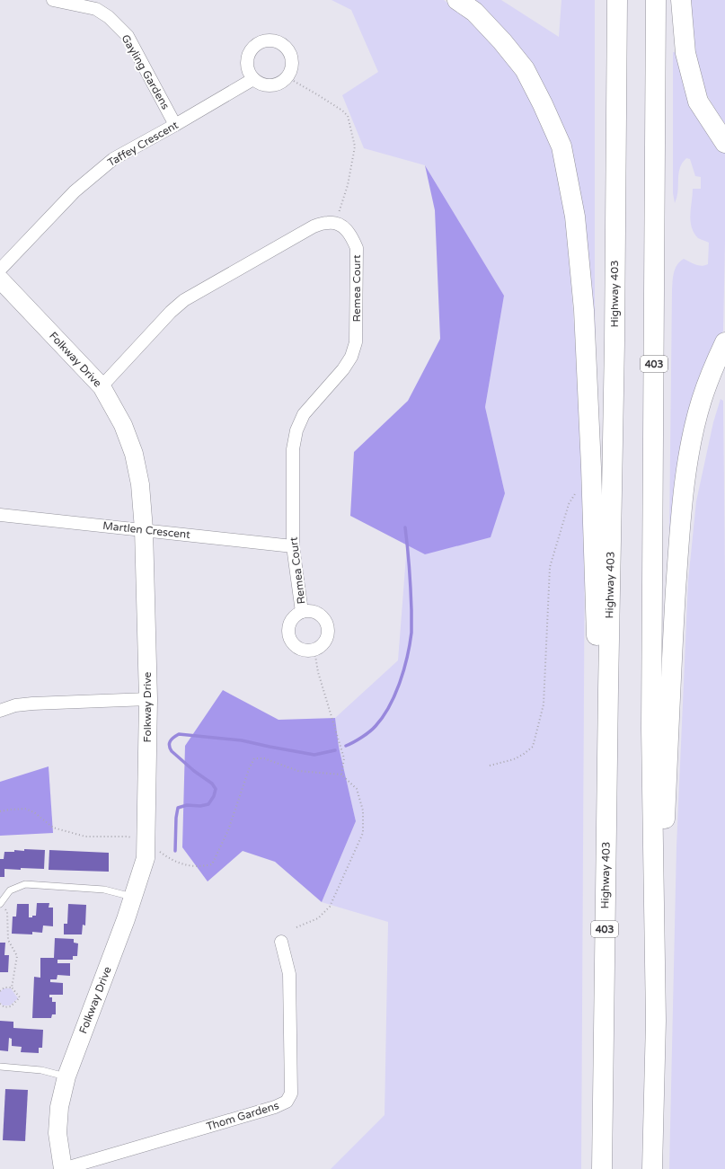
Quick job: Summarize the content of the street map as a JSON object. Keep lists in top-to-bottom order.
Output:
{
  "streets": {
    "highway": ["Highway 403", "403"],
    "street": [
      "Gayling Gardens",
      "Taffey Crescent",
      "Remea Court",
      "Folkway Drive",
      "Martlen Crescent",
      "Thom Gardens"
    ]
  },
  "crossings": [
    ["Gayling Gardens", "Taffey Crescent"],
    ["Remea Court", "Martlen Crescent"],
    ["Folkway Drive", "Martlen Crescent"],
    ["Folkway Drive", "Thom Gardens"]
  ]
}
